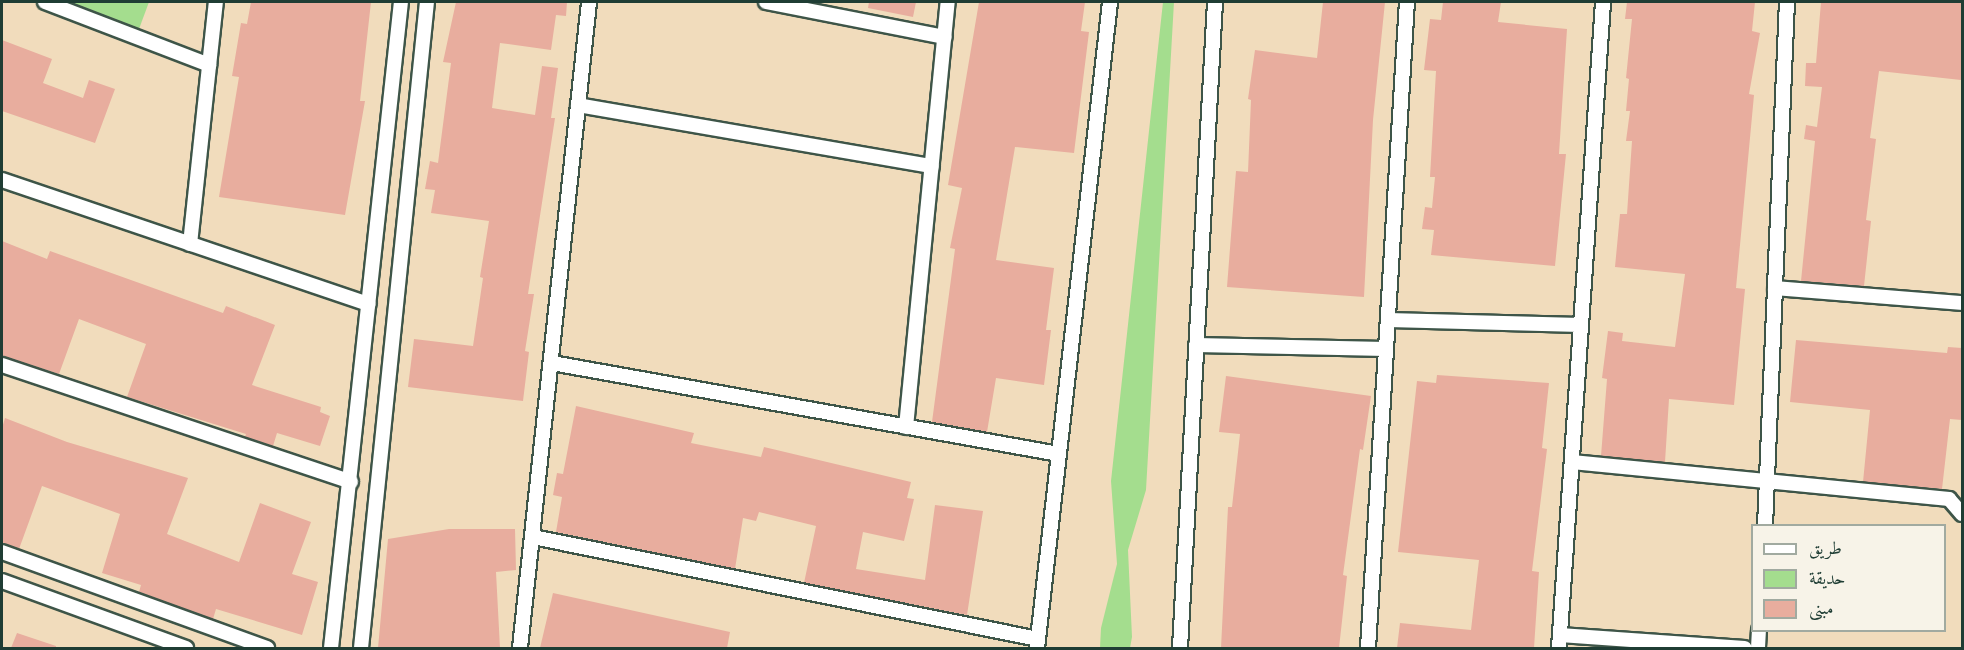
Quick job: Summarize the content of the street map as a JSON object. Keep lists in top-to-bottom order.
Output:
{
  "legend": ["طريق", "حديقة", "مبنى"]
}
